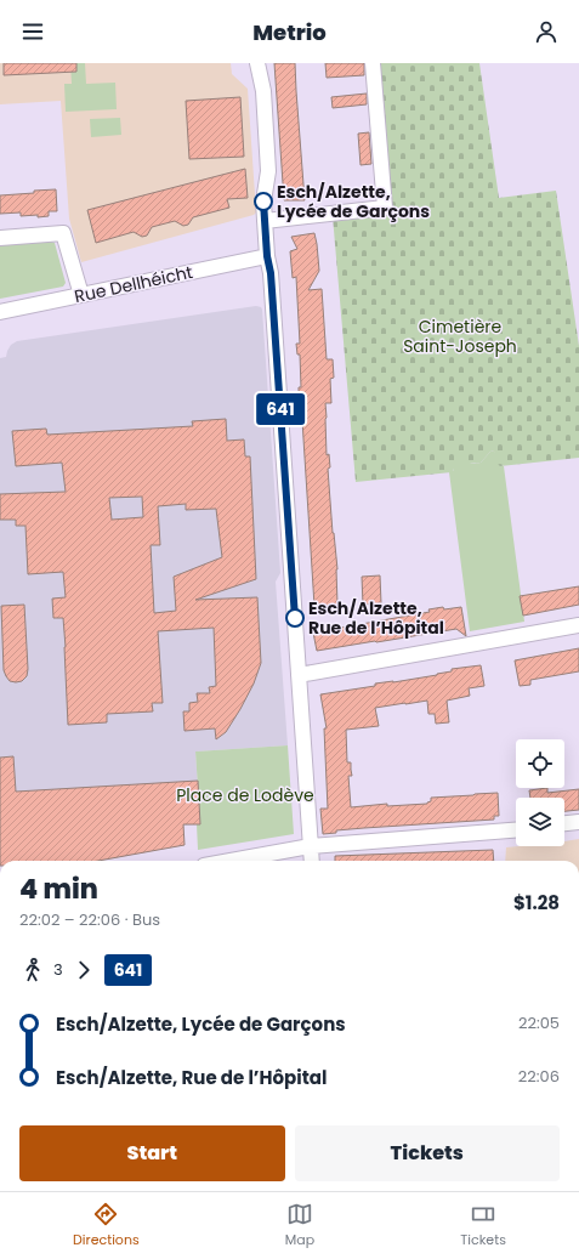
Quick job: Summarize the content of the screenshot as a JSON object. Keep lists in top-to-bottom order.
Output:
{
  "streets": {
    "street": ["Rue Dellhéicht"]
  },
  "parks": ["Cimetière Saint-Joseph", "Place de Lodève"],
  "places": ["Esch/Alzette, Lycée de Garçons", "Esch/Alzette, Rue de l’Hôpital"],
  "lines": ["bus line 641"],
  "page": {
    "header": "Metrio",
    "on_map": "641",
    "heading": ["4 min", "22:02 – 22:06 · Bus", "$1.28"],
    "legs": ["3", "641"],
    "list": [
      {
        "name": "Esch/Alzette, Lycée de Garçons",
        "value": "22:05"
      },
      {
        "name": "Esch/Alzette, Rue de l’Hôpital",
        "value": "22:06"
      }
    ],
    "buttons": ["Start", "Tickets"],
    "tabs": ["Directions", "Map", "Tickets"]
  }
}
